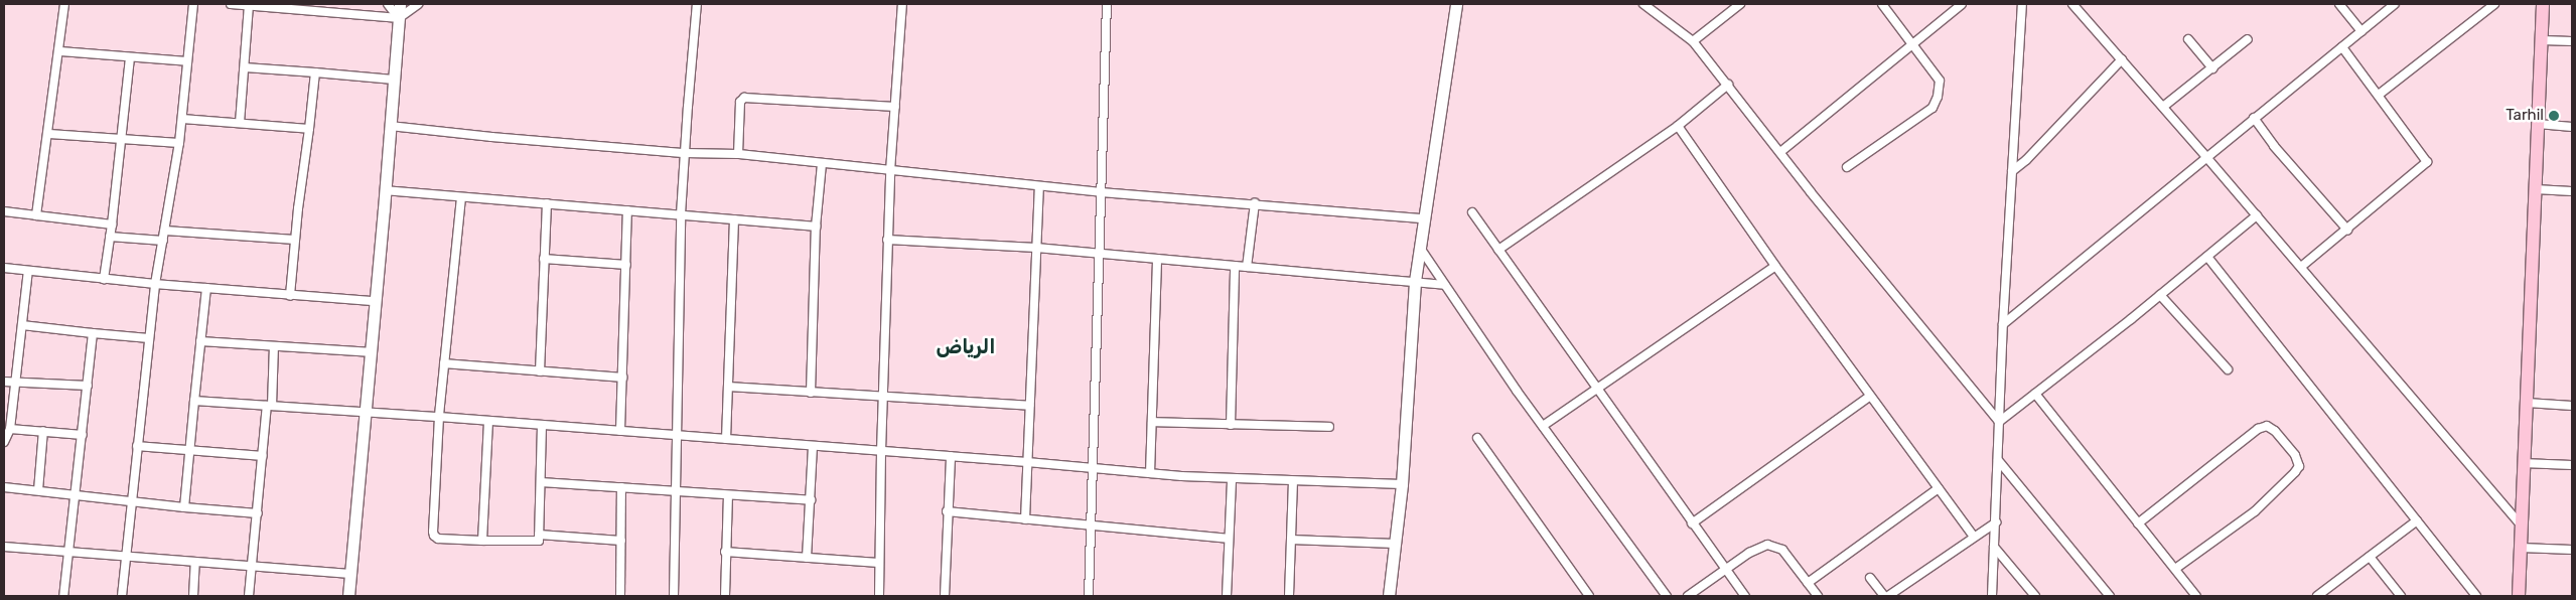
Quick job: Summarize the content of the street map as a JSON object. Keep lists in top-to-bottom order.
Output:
{
  "districts": ["الرياض"],
  "places": ["Tarhil"]
}
